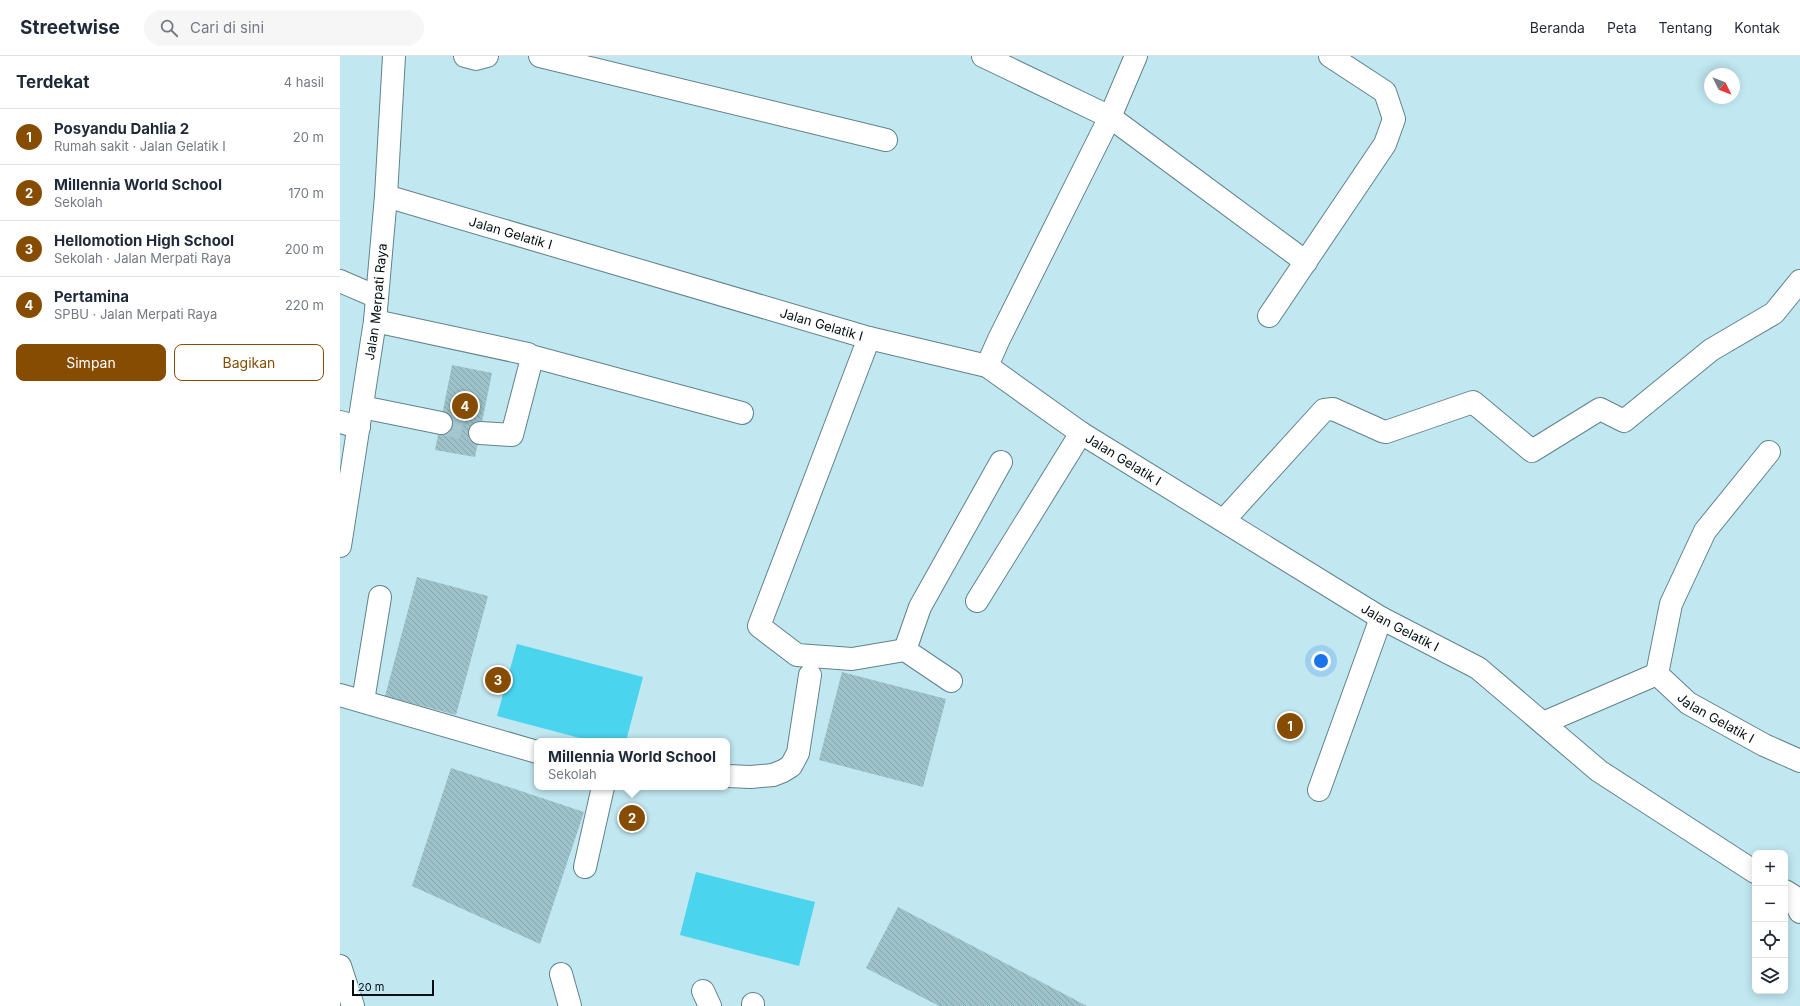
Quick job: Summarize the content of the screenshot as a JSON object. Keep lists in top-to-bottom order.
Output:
{
  "streets": {
    "street": ["Jalan Gelatik I", "Jalan Merpati Raya"]
  },
  "crossings": [
    ["Jalan Gelatik I", "Jalan Merpati Raya"]
  ],
  "scale_bar": "20 m",
  "north": "bottom right",
  "page": {
    "header": "Streetwise",
    "search": "Cari di sini",
    "nav": [
      "Beranda",
      "Peta",
      "Tentang",
      "Kontak"
    ],
    "heading": ["Terdekat", "4 hasil"],
    "list": [
      {
        "mark": "1",
        "name": "Posyandu Dahlia 2",
        "note": "Rumah sakit · Jalan Gelatik I",
        "value": "20 m"
      },
      {
        "mark": "2",
        "name": "Millennia World School",
        "note": "Sekolah",
        "value": "170 m"
      },
      {
        "mark": "3",
        "name": "Hellomotion High School",
        "note": "Sekolah · Jalan Merpati Raya",
        "value": "200 m"
      },
      {
        "mark": "4",
        "name": "Pertamina",
        "note": "SPBU · Jalan Merpati Raya",
        "value": "220 m"
      }
    ],
    "buttons": ["Simpan", "Bagikan"],
    "pins": [
      "4",
      "3",
      "1",
      "2"
    ],
    "popup": ["Millennia World School", "Sekolah"],
    "map_buttons": ["+", "−"],
    "scale": "20 m"
  }
}
